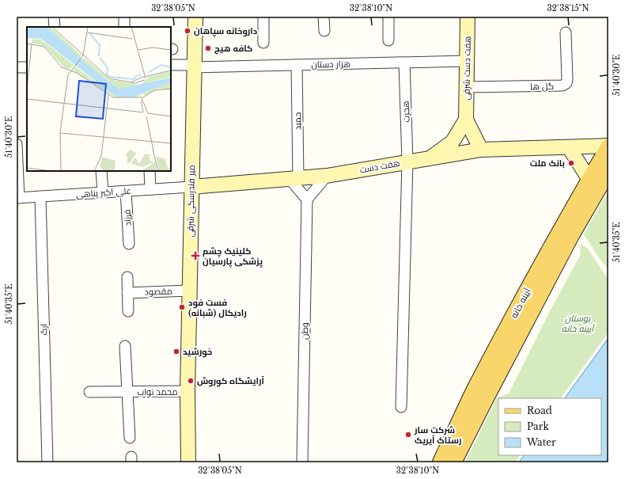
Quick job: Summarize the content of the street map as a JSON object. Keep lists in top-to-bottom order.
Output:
{
  "streets": {
    "main road": ["آیینه خانه"],
    "street": [
      "هزار دستان",
      "هفت دست شرقی",
      "گل ها",
      "هجرت",
      "حمید",
      "هفت دست",
      "علی اکبر پناهی",
      "میر فندرسکی شرقی",
      "فرزاد",
      "مقصود",
      "ارک",
      "وطن",
      "محمد نواب"
    ]
  },
  "crossings": [
    ["هزار دستان", "هفت دست شرقی"],
    ["هزار دستان", "هجرت"],
    ["هزار دستان", "حمید"],
    ["هزار دستان", "میر فندرسکی شرقی"],
    ["هفت دست شرقی", "گل ها"],
    ["هجرت", "هفت دست"],
    ["حمید", "هفت دست"],
    ["هفت دست", "علی اکبر پناهی"],
    ["هفت دست", "میر فندرسکی شرقی"],
    ["هفت دست", "آیینه خانه"],
    ["علی اکبر پناهی", "میر فندرسکی شرقی"],
    ["علی اکبر پناهی", "فرزاد"],
    ["علی اکبر پناهی", "ارک"],
    ["میر فندرسکی شرقی", "مقصود"],
    ["میر فندرسکی شرقی", "محمد نواب"]
  ],
  "parks": ["بوستان آیینه خانه"],
  "places": {
    "other": [
      "داروخانه سپاهان",
      "کافه هیچ",
      "بانک ملت",
      "فست فود رادیکال (شبانه)",
      "خورشید",
      "آرایشگاه کوروش",
      "شرکت سار رستاک آیریک"
    ],
    "health": ["کلینیک چشم پزشکی پارسیان"]
  },
  "legend": ["Road", "Park", "Water"],
  "coordinates": [
    "32°38'05\"N",
    "32°38'10\"N",
    "32°38'15\"N",
    "51°40'30\"E",
    "51°40'35\"E"
  ]
}
